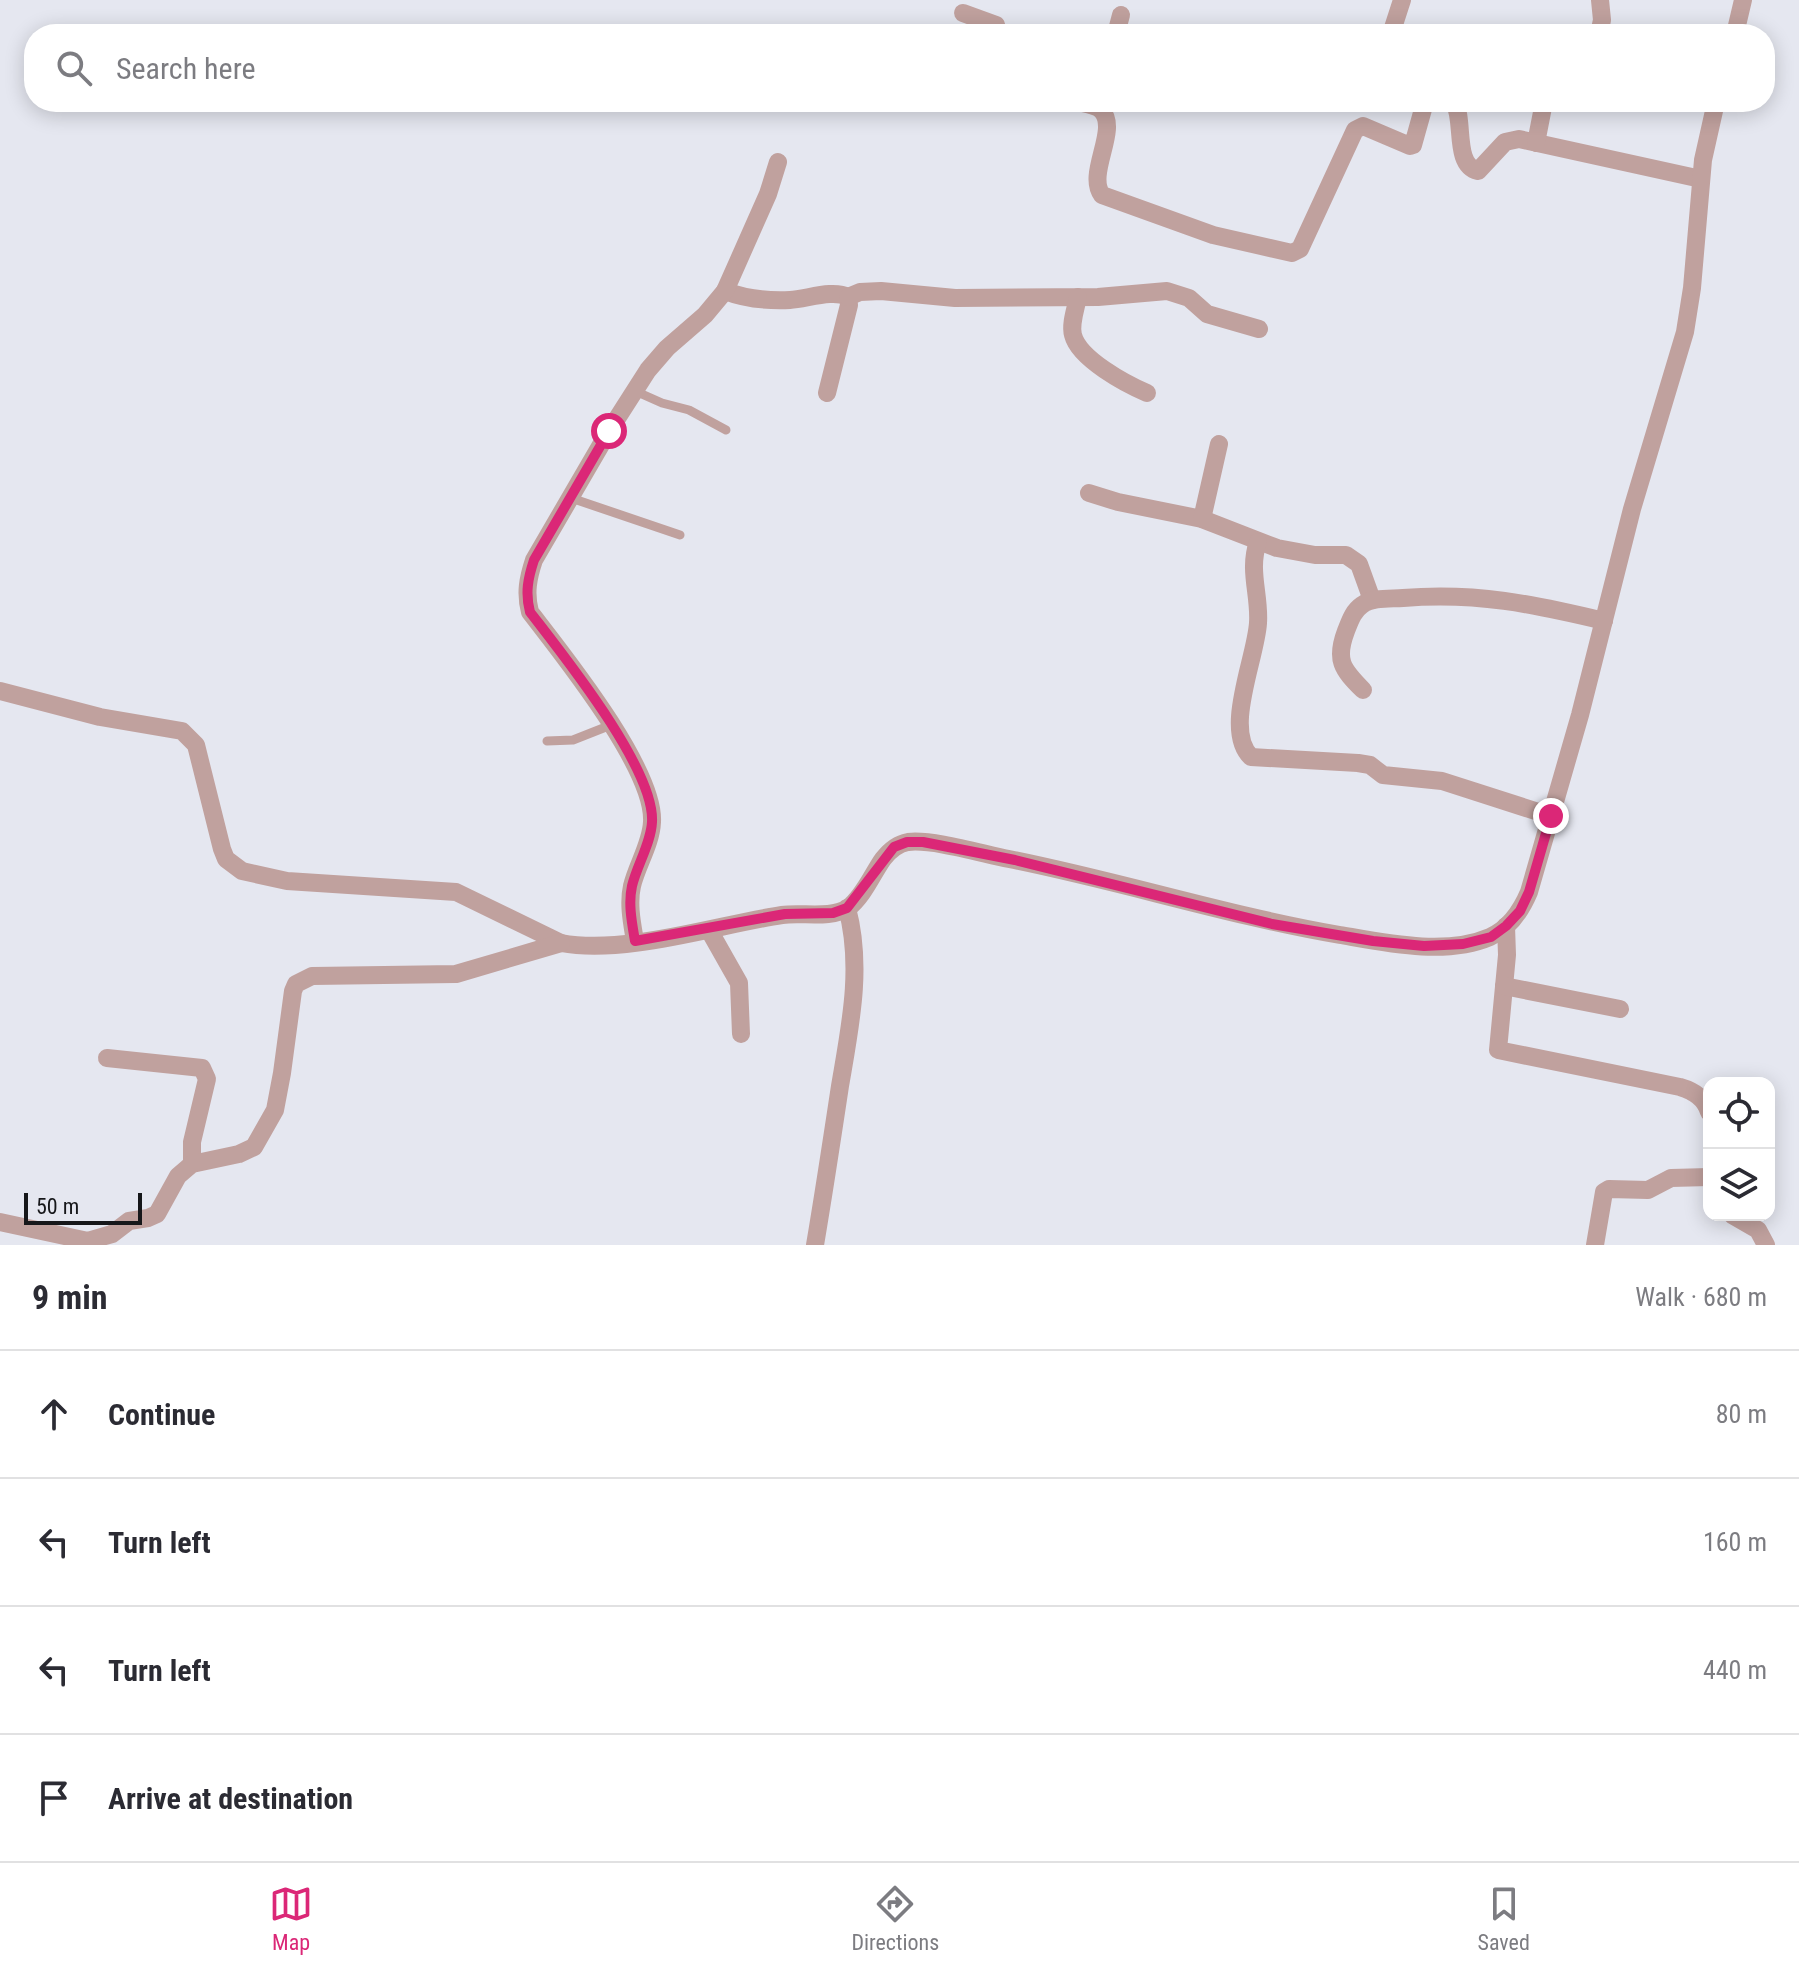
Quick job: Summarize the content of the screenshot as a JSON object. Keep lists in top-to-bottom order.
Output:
{
  "scale_bar": "50 m",
  "page": {
    "search": "Search here",
    "scale": "50 m",
    "heading": ["9 min", "Walk · 680 m"],
    "list": [
      ["Continue", "80 m"],
      ["Turn left", "160 m"],
      ["Turn left", "440 m"],
      "Arrive at destination"
    ],
    "nav": ["Map", "Directions", "Saved"]
  }
}
